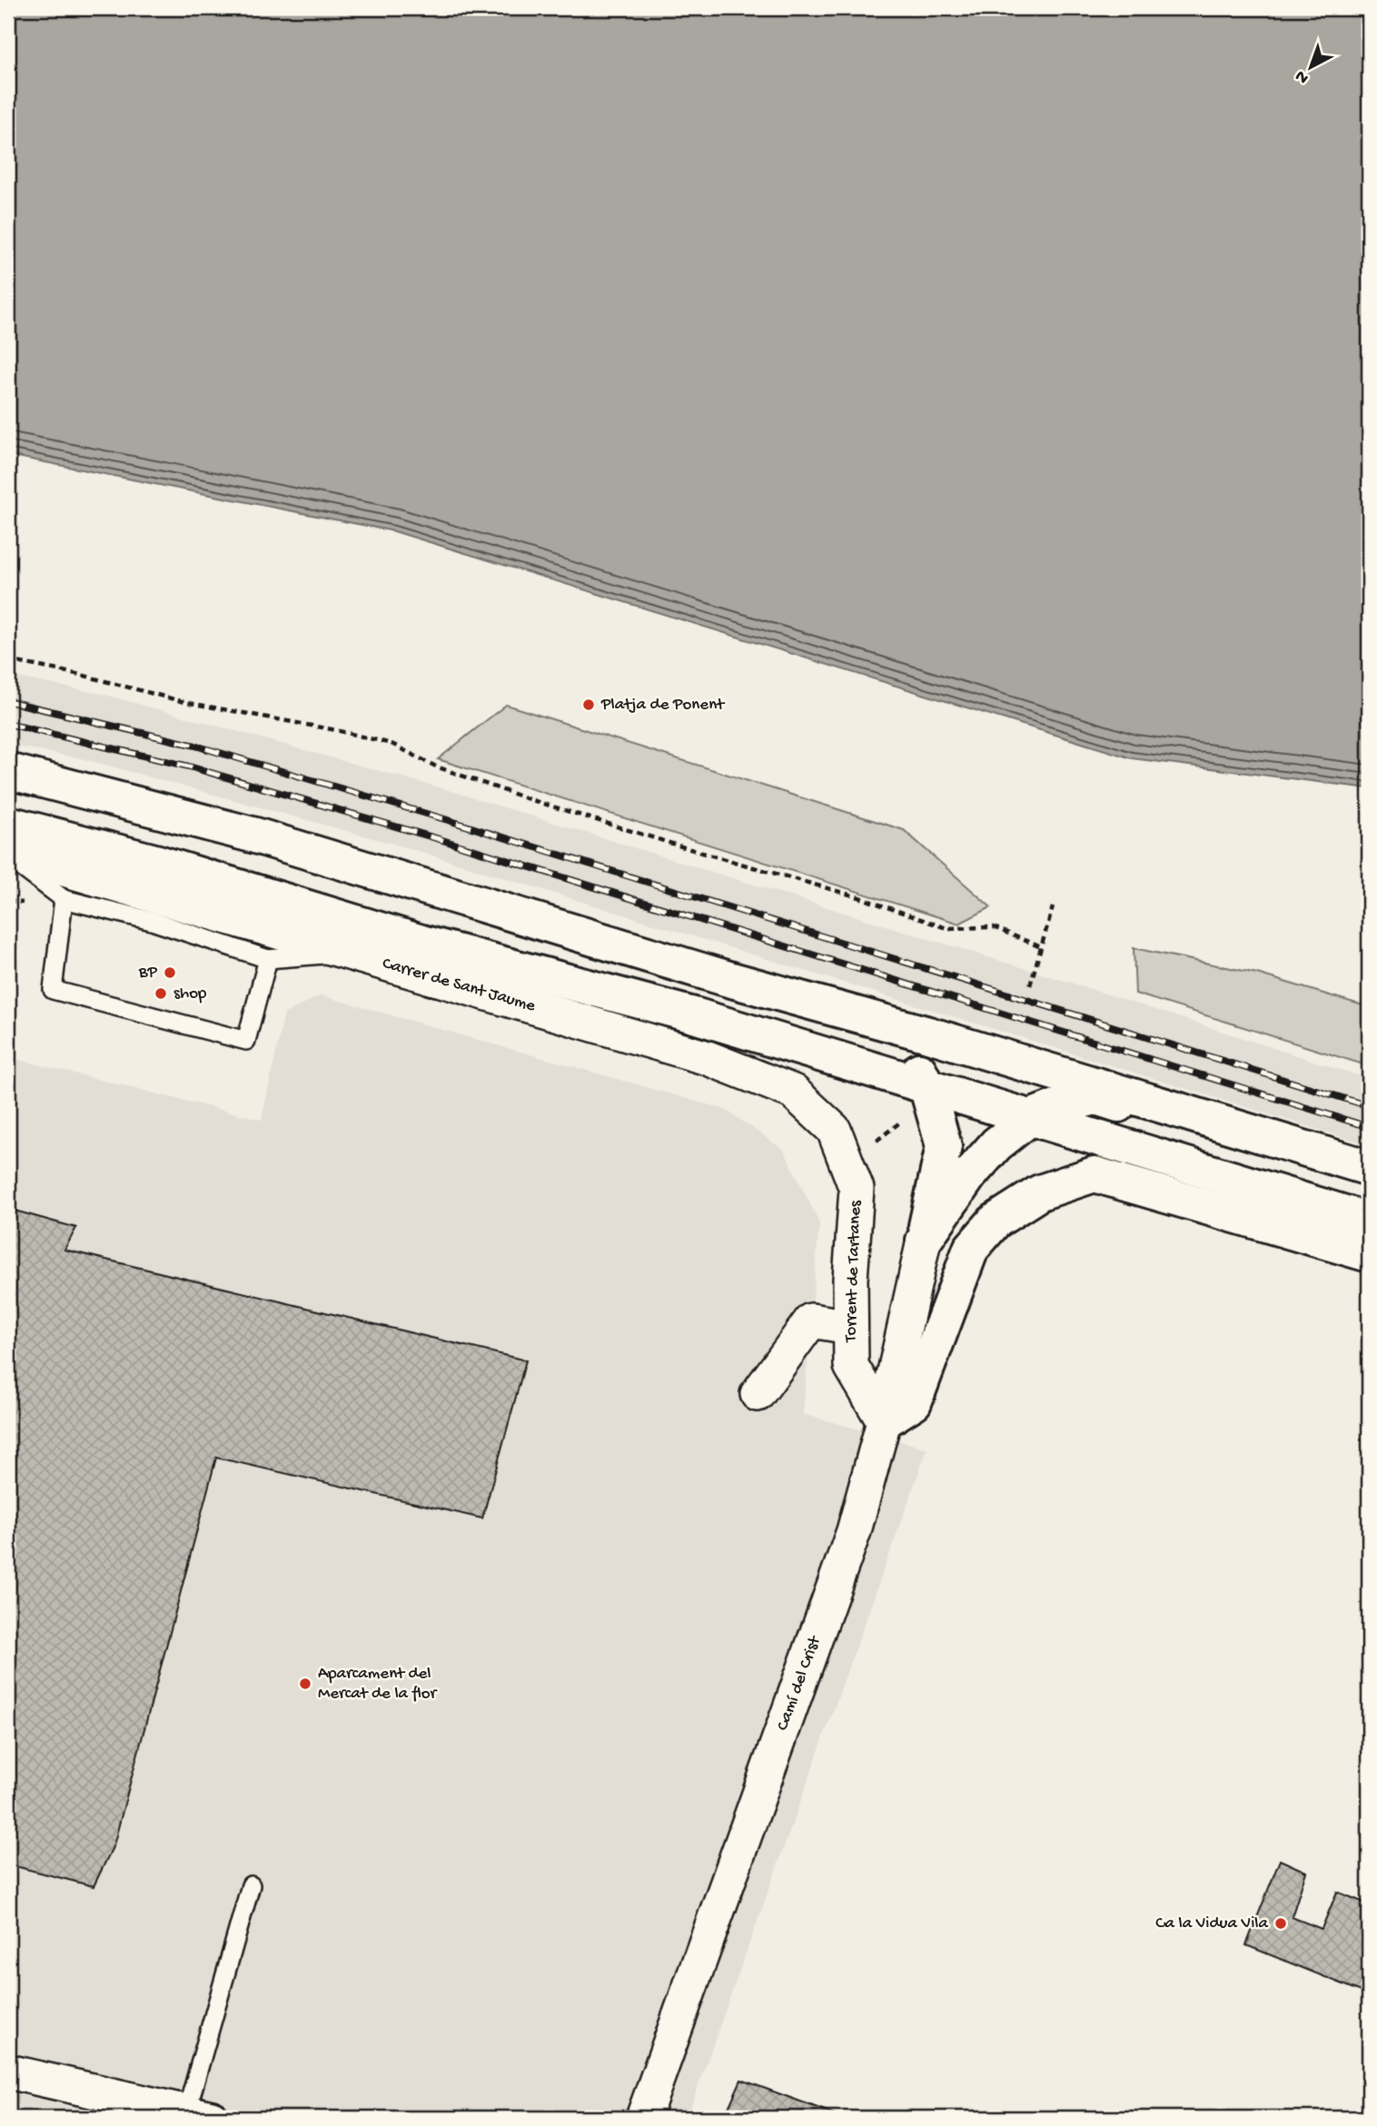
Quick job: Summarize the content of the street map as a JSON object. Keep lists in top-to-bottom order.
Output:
{
  "streets": {
    "street": ["Carrer de Sant Jaume", "Torrent de Tartanes", "Camí del Crist"]
  },
  "crossings": [
    ["Carrer de Sant Jaume", "Torrent de Tartanes"],
    ["Torrent de Tartanes", "Camí del Crist"]
  ],
  "places": [
    "Platja de Ponent",
    "BP",
    "shop",
    "Aparcament del Mercat de la flor",
    "Ca la Vidua Vila"
  ],
  "north": "bottom left"
}
